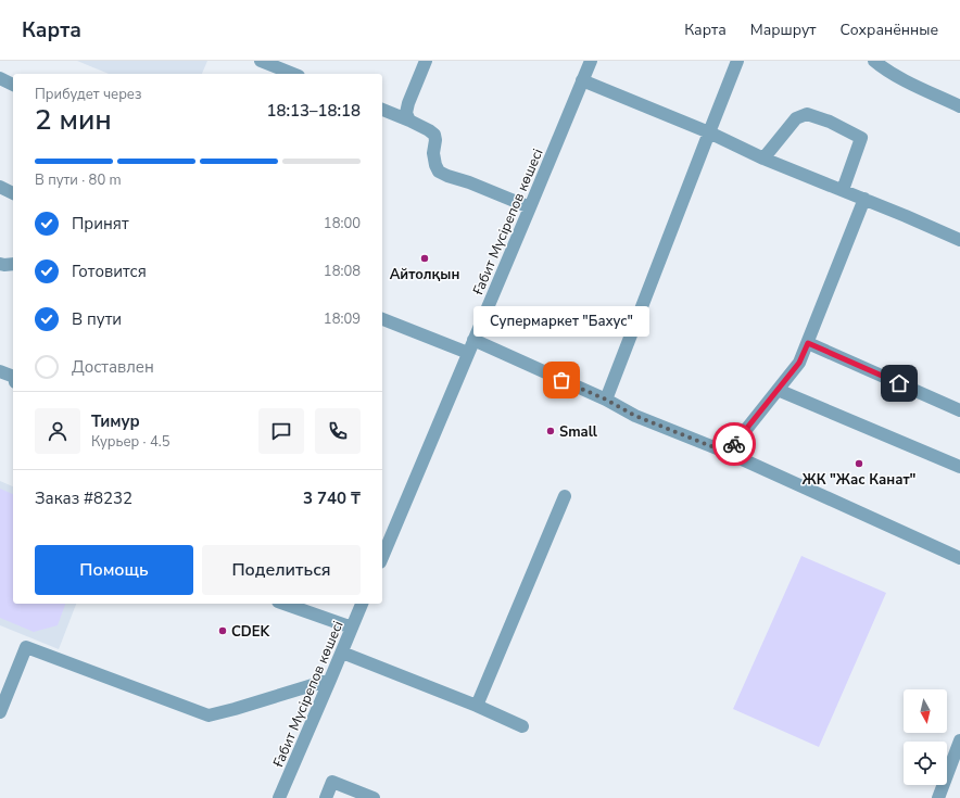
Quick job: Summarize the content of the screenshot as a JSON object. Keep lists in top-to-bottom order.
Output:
{
  "streets": {
    "street": ["Ғабит Мүсірепов көшесі"]
  },
  "places": [
    "Айтолқын",
    "Супермаркет \"Бахус\"",
    "Small",
    "ЖК \"Жас Канат\"",
    "CDEK"
  ],
  "north": "bottom",
  "page": {
    "header": "Карта",
    "nav": ["Карта", "Маршрут", "Сохранённые"],
    "heading": ["2 мин", "Прибудет через", "18:13–18:18"],
    "panel": [
      "Тимур",
      "Курьер · 4.5",
      "Заказ #8232",
      "3 740 ₸"
    ],
    "bar": "В пути · 80 m",
    "list": [
      ["Принят", "18:00"],
      ["Готовится", "18:08"],
      ["В пути", "18:09"],
      "Доставлен"
    ],
    "bubble": "Супермаркет \"Бахус\"",
    "buttons": ["Помощь", "Поделиться"]
  }
}
